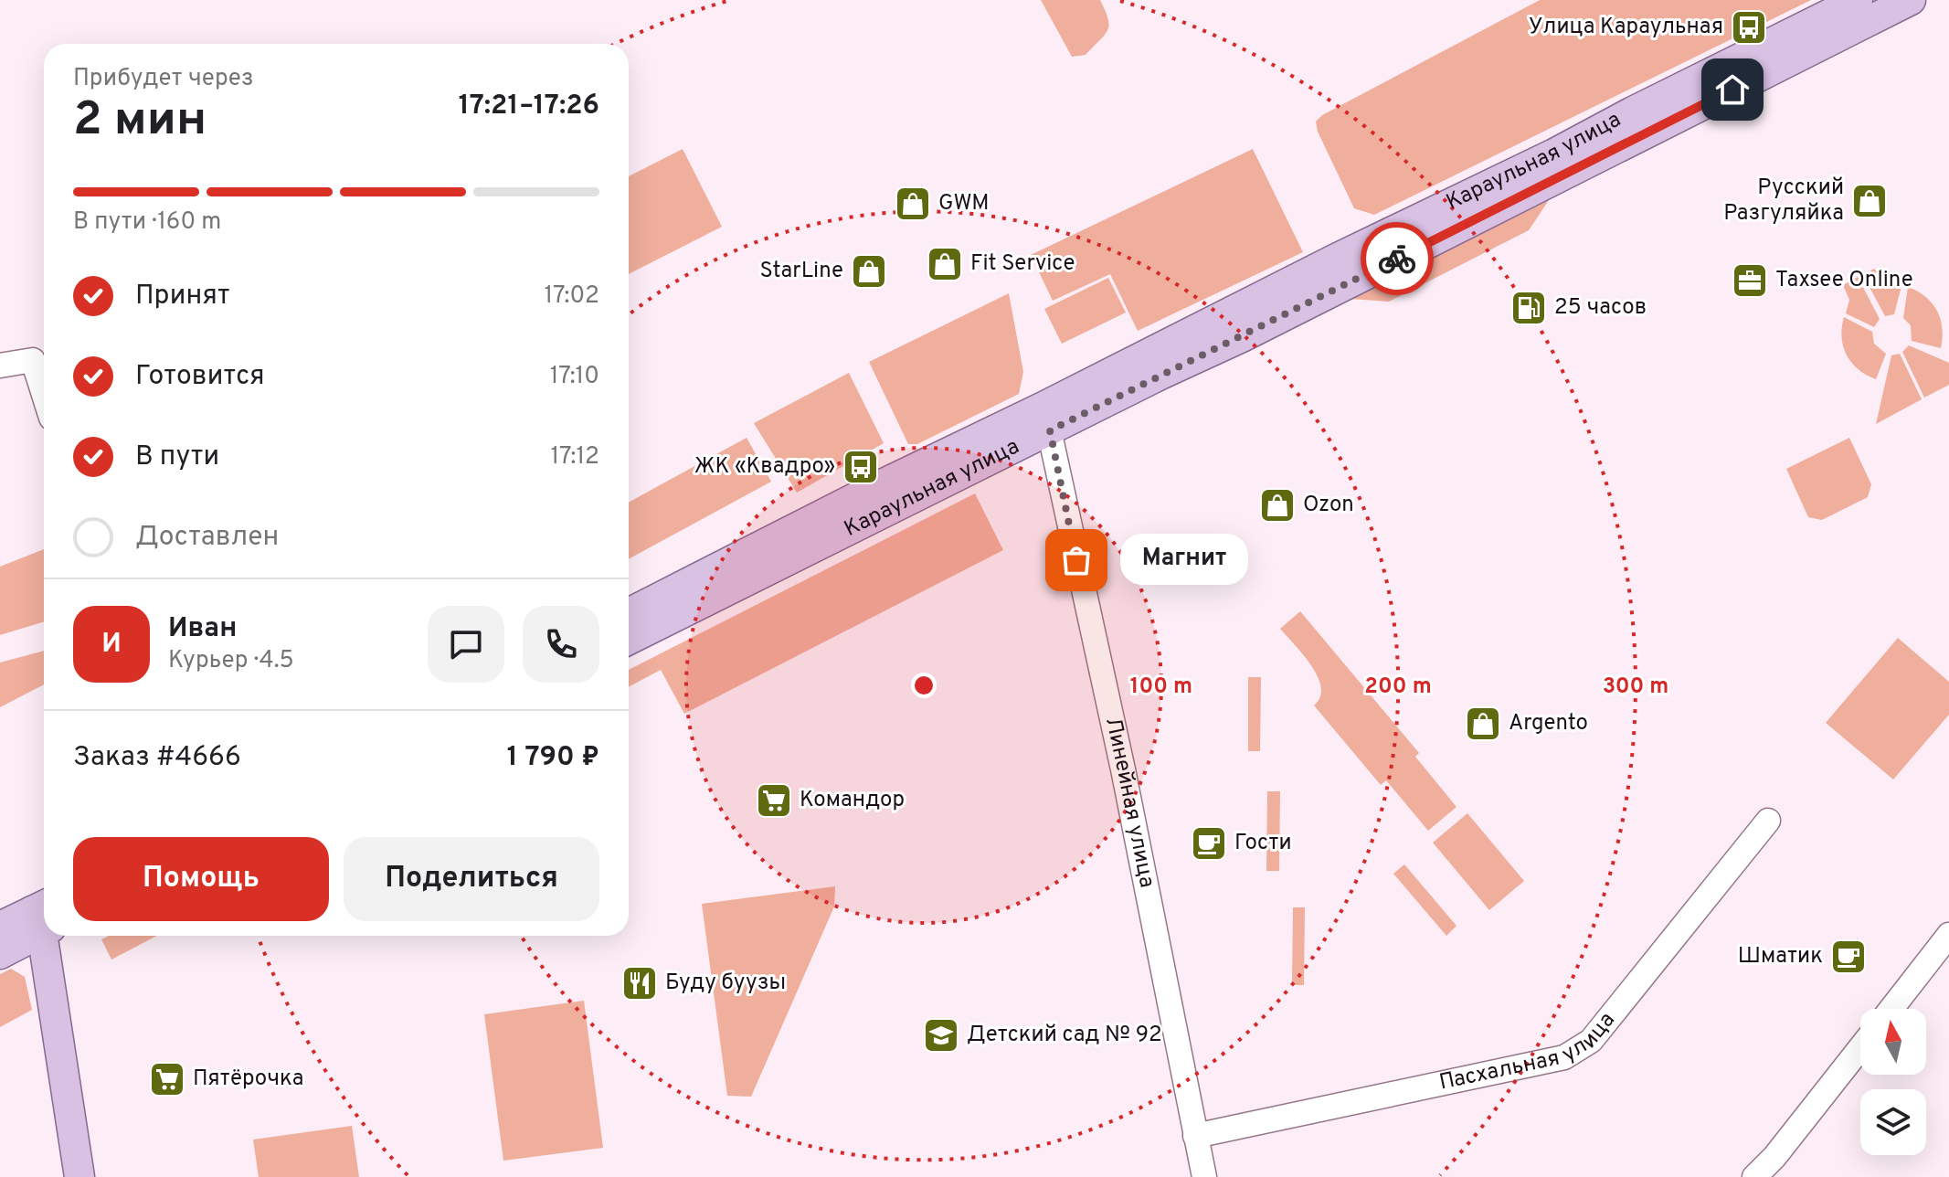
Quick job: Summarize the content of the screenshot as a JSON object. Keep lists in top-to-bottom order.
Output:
{
  "streets": {
    "main road": ["Караульная улица"],
    "street": ["Линейная улица", "Пасхальная улица"]
  },
  "crossings": [
    ["Караульная улица", "Линейная улица"],
    ["Линейная улица", "Пасхальная улица"]
  ],
  "places": {
    "bus stop": ["Улица Караульная", "ЖК «Квадро»"],
    "shop": [
      "Русский Разгуляйка",
      "GWM",
      "Fit Service",
      "StarLine",
      "Ozon",
      "Argento"
    ],
    "office": ["Taxsee Online"],
    "fuel station": ["25 часов"],
    "other": ["Магнит"],
    "supermarket": ["Командор", "Пятёрочка"],
    "cafe": ["Гости", "Шматик"],
    "restaurant": ["Буду буузы"],
    "school or university": ["Детский сад № 92"]
  },
  "north": "top",
  "page": {
    "heading": ["2 мин", "Прибудет через", "17:21–17:26"],
    "panel": [
      "Иван",
      "Курьер · 4.5",
      "Заказ #4666",
      "1 790 ₽"
    ],
    "bar": "В пути · 160 m",
    "list": [
      ["Принят", "17:02"],
      ["Готовится", "17:10"],
      ["В пути", "17:12"],
      "Доставлен"
    ],
    "bubble": "Магнит",
    "round": "И",
    "buttons": ["Помощь", "Поделиться"]
  },
  "rings": ["100 m", "200 m", "300 m"]
}
